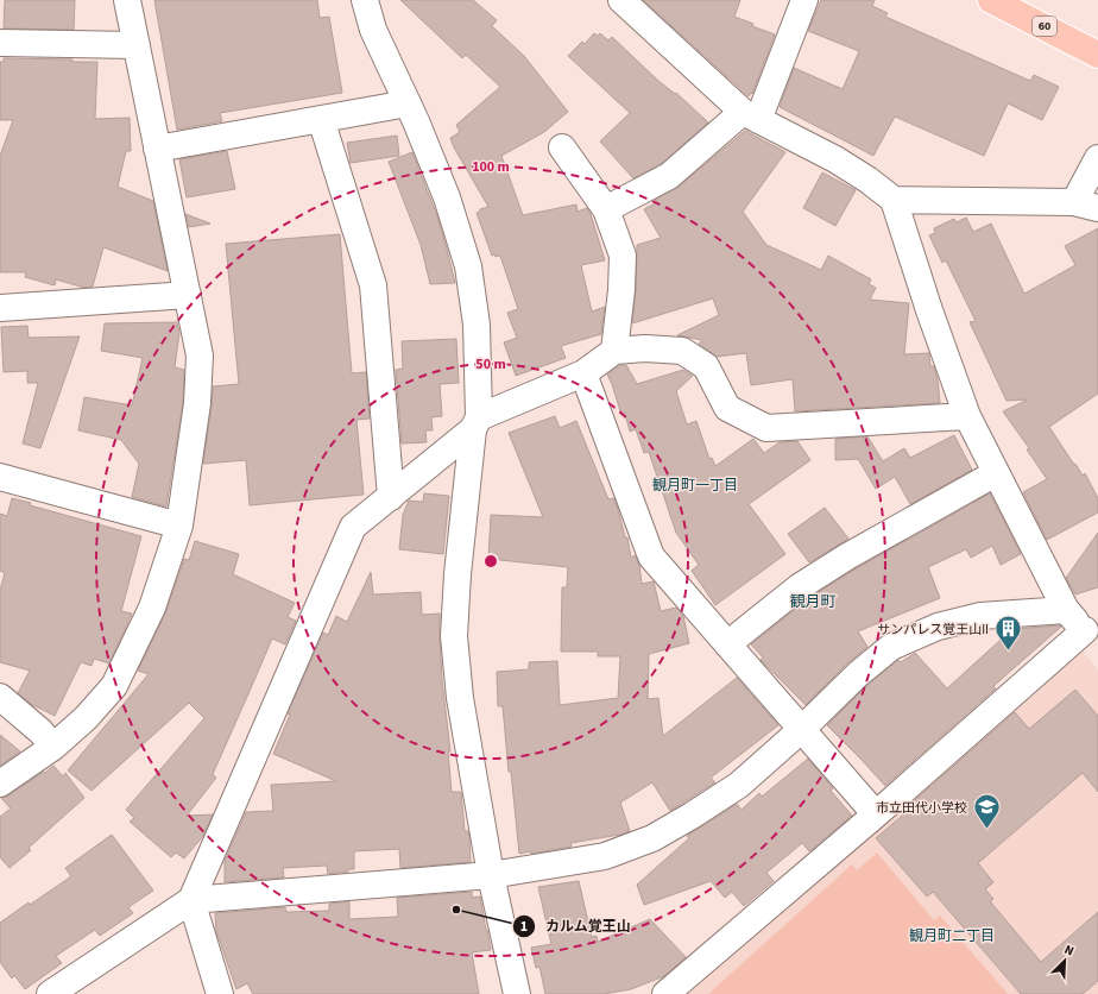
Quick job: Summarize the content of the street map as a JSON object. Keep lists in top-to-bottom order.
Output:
{
  "streets": {
    "main road": ["60"]
  },
  "districts": ["観月町一丁目", "観月町", "観月町二丁目"],
  "places": {
    "building": ["サンパレス覚王山II"],
    "school or university": ["市立田代小学校"],
    "other": ["カルム覚王山"]
  },
  "north": "top right",
  "rings": ["100 m", "50 m"]
}
